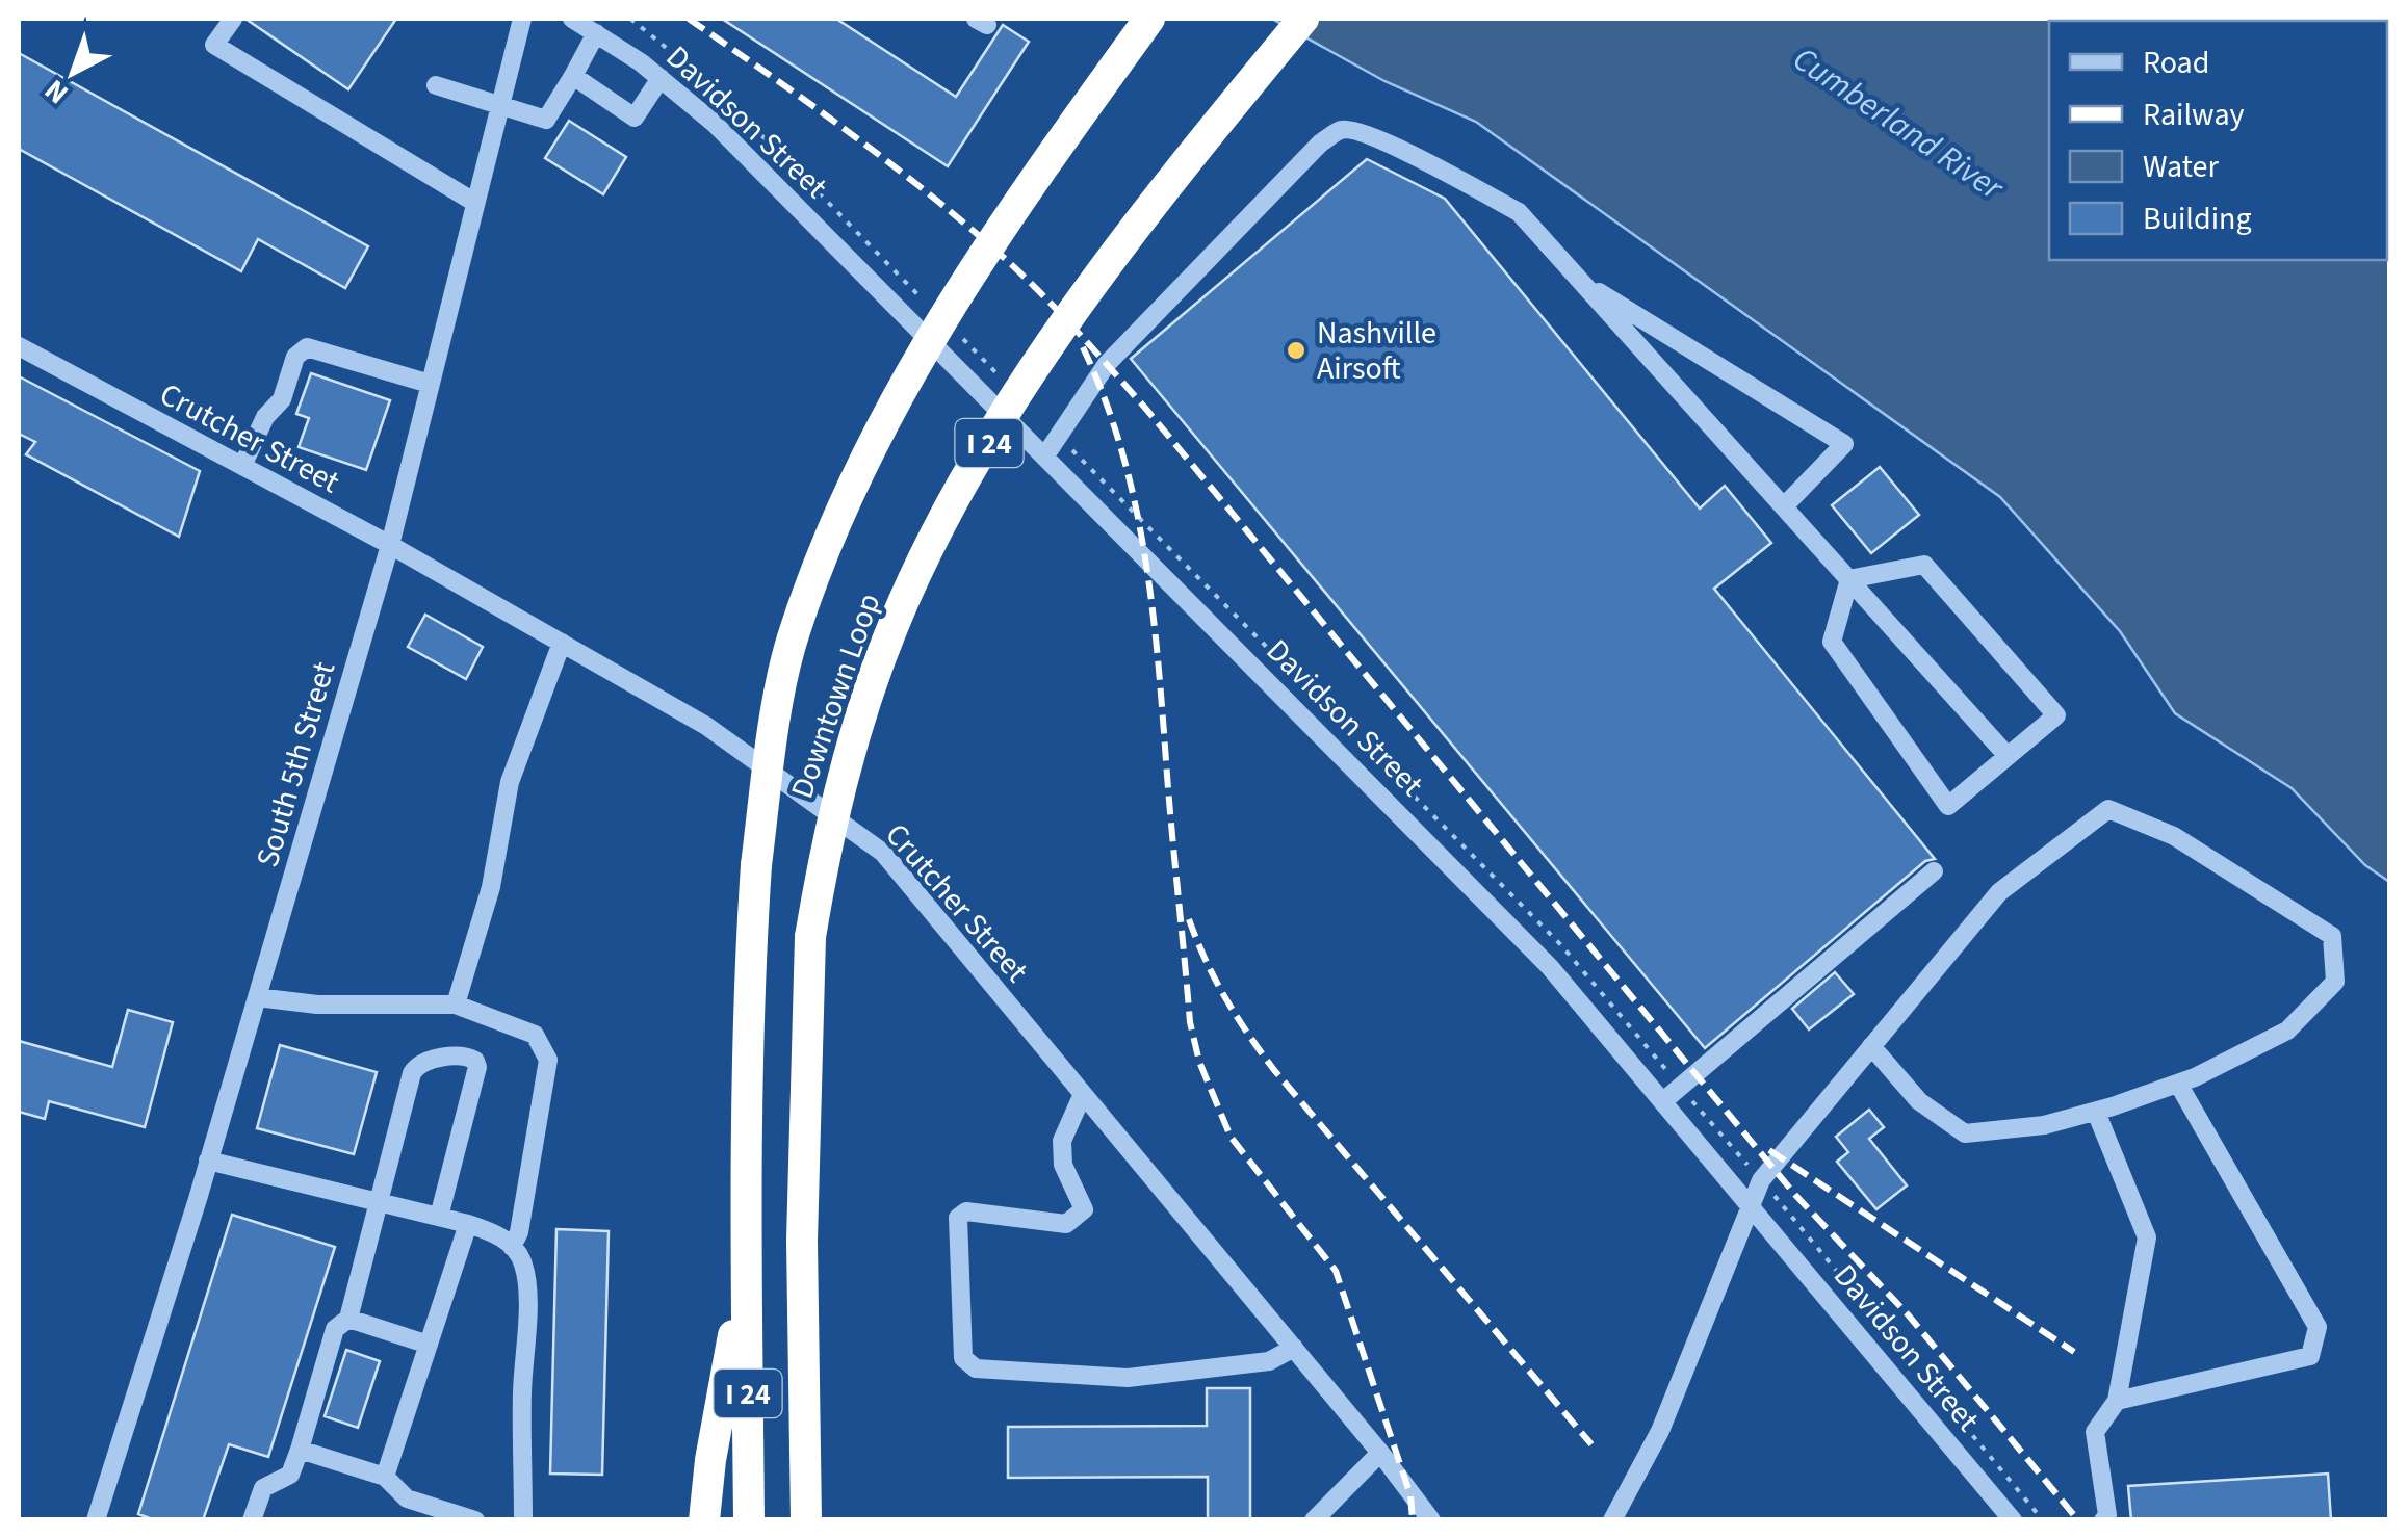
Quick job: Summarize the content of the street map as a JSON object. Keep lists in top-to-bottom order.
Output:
{
  "streets": {
    "highway": ["I 24", "Downtown Loop"],
    "street": ["Davidson Street", "Crutcher Street", "South 5th Street"]
  },
  "crossings": [
    ["Crutcher Street", "South 5th Street"]
  ],
  "water": ["Cumberland River"],
  "places": ["Nashville Airsoft"],
  "legend": [
    "Road",
    "Railway",
    "Water",
    "Building"
  ],
  "north": "bottom left"
}
